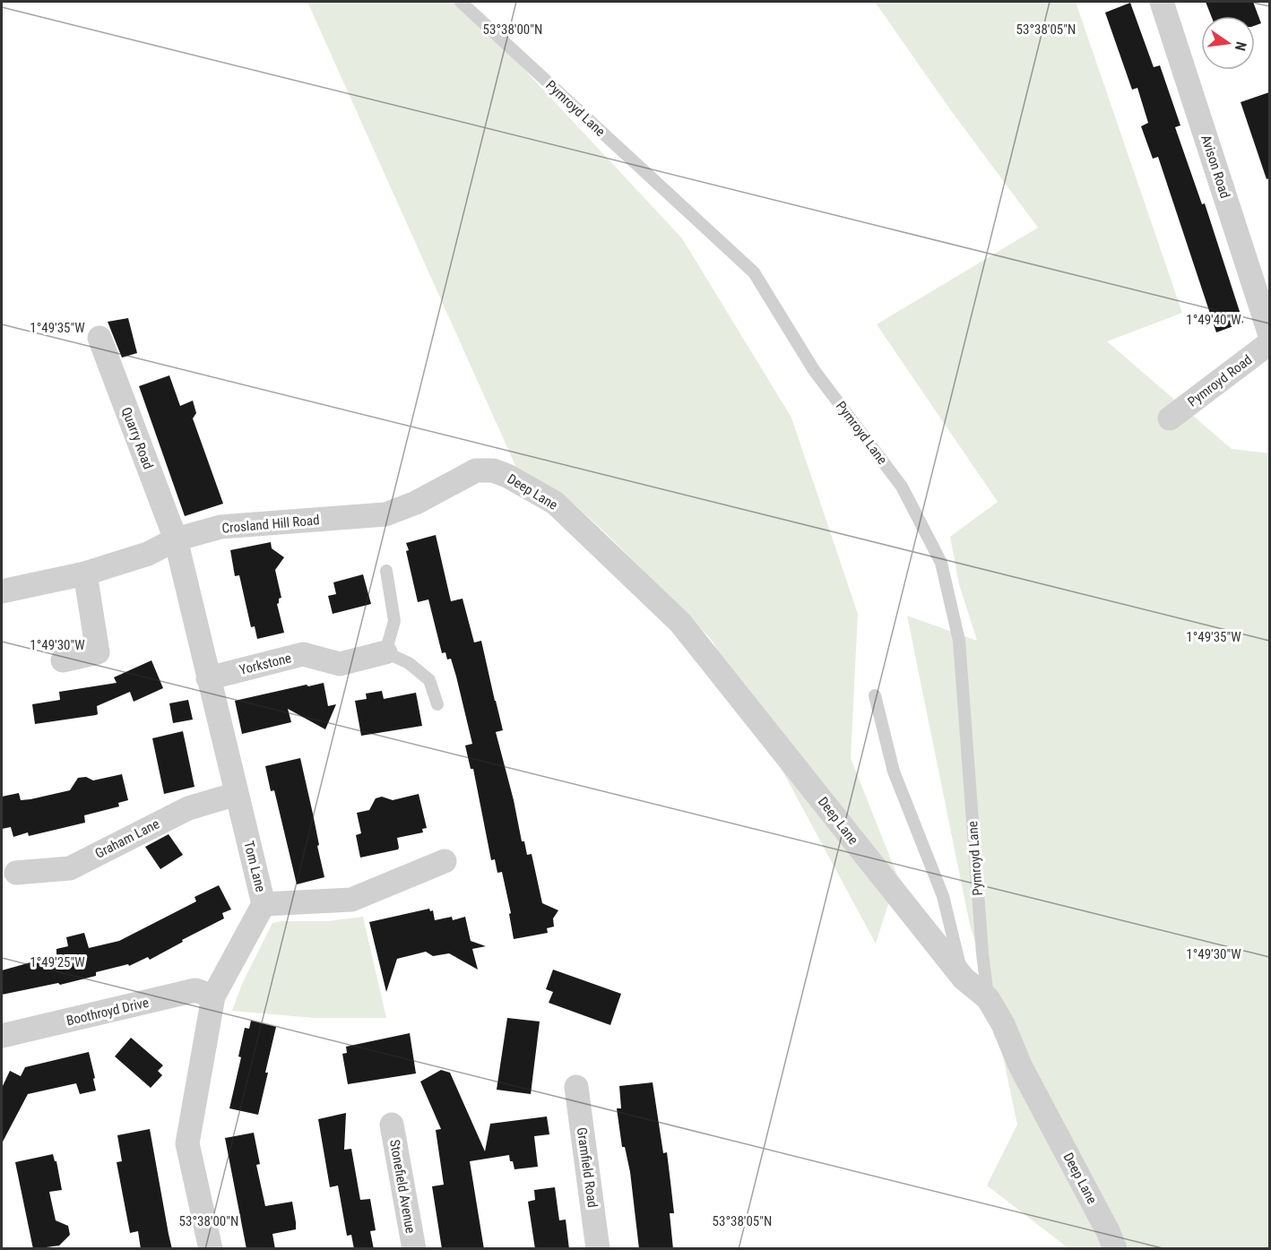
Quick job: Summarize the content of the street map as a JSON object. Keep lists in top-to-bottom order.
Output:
{
  "streets": {
    "street": [
      "Avison Road",
      "Pymroyd Road",
      "Quarry Road",
      "Deep Lane",
      "Crosland Hill Road",
      "Yorkstone",
      "Graham Lane",
      "Tom Lane",
      "Boothroyd Drive",
      "Gramfield Road",
      "Stonefield Avenue"
    ],
    "lane": ["Pymroyd Lane"]
  },
  "crossings": [
    ["Pymroyd Lane", "Deep Lane"],
    ["Quarry Road", "Crosland Hill Road"],
    ["Quarry Road", "Tom Lane"],
    ["Deep Lane", "Crosland Hill Road"],
    ["Crosland Hill Road", "Tom Lane"],
    ["Yorkstone", "Tom Lane"],
    ["Graham Lane", "Tom Lane"],
    ["Tom Lane", "Boothroyd Drive"]
  ],
  "north": "right",
  "coordinates": [
    "53°38'00\"N",
    "53°38'05\"N",
    "1°49'40\"W",
    "1°49'35\"W",
    "1°49'30\"W",
    "1°49'25\"W"
  ]
}
